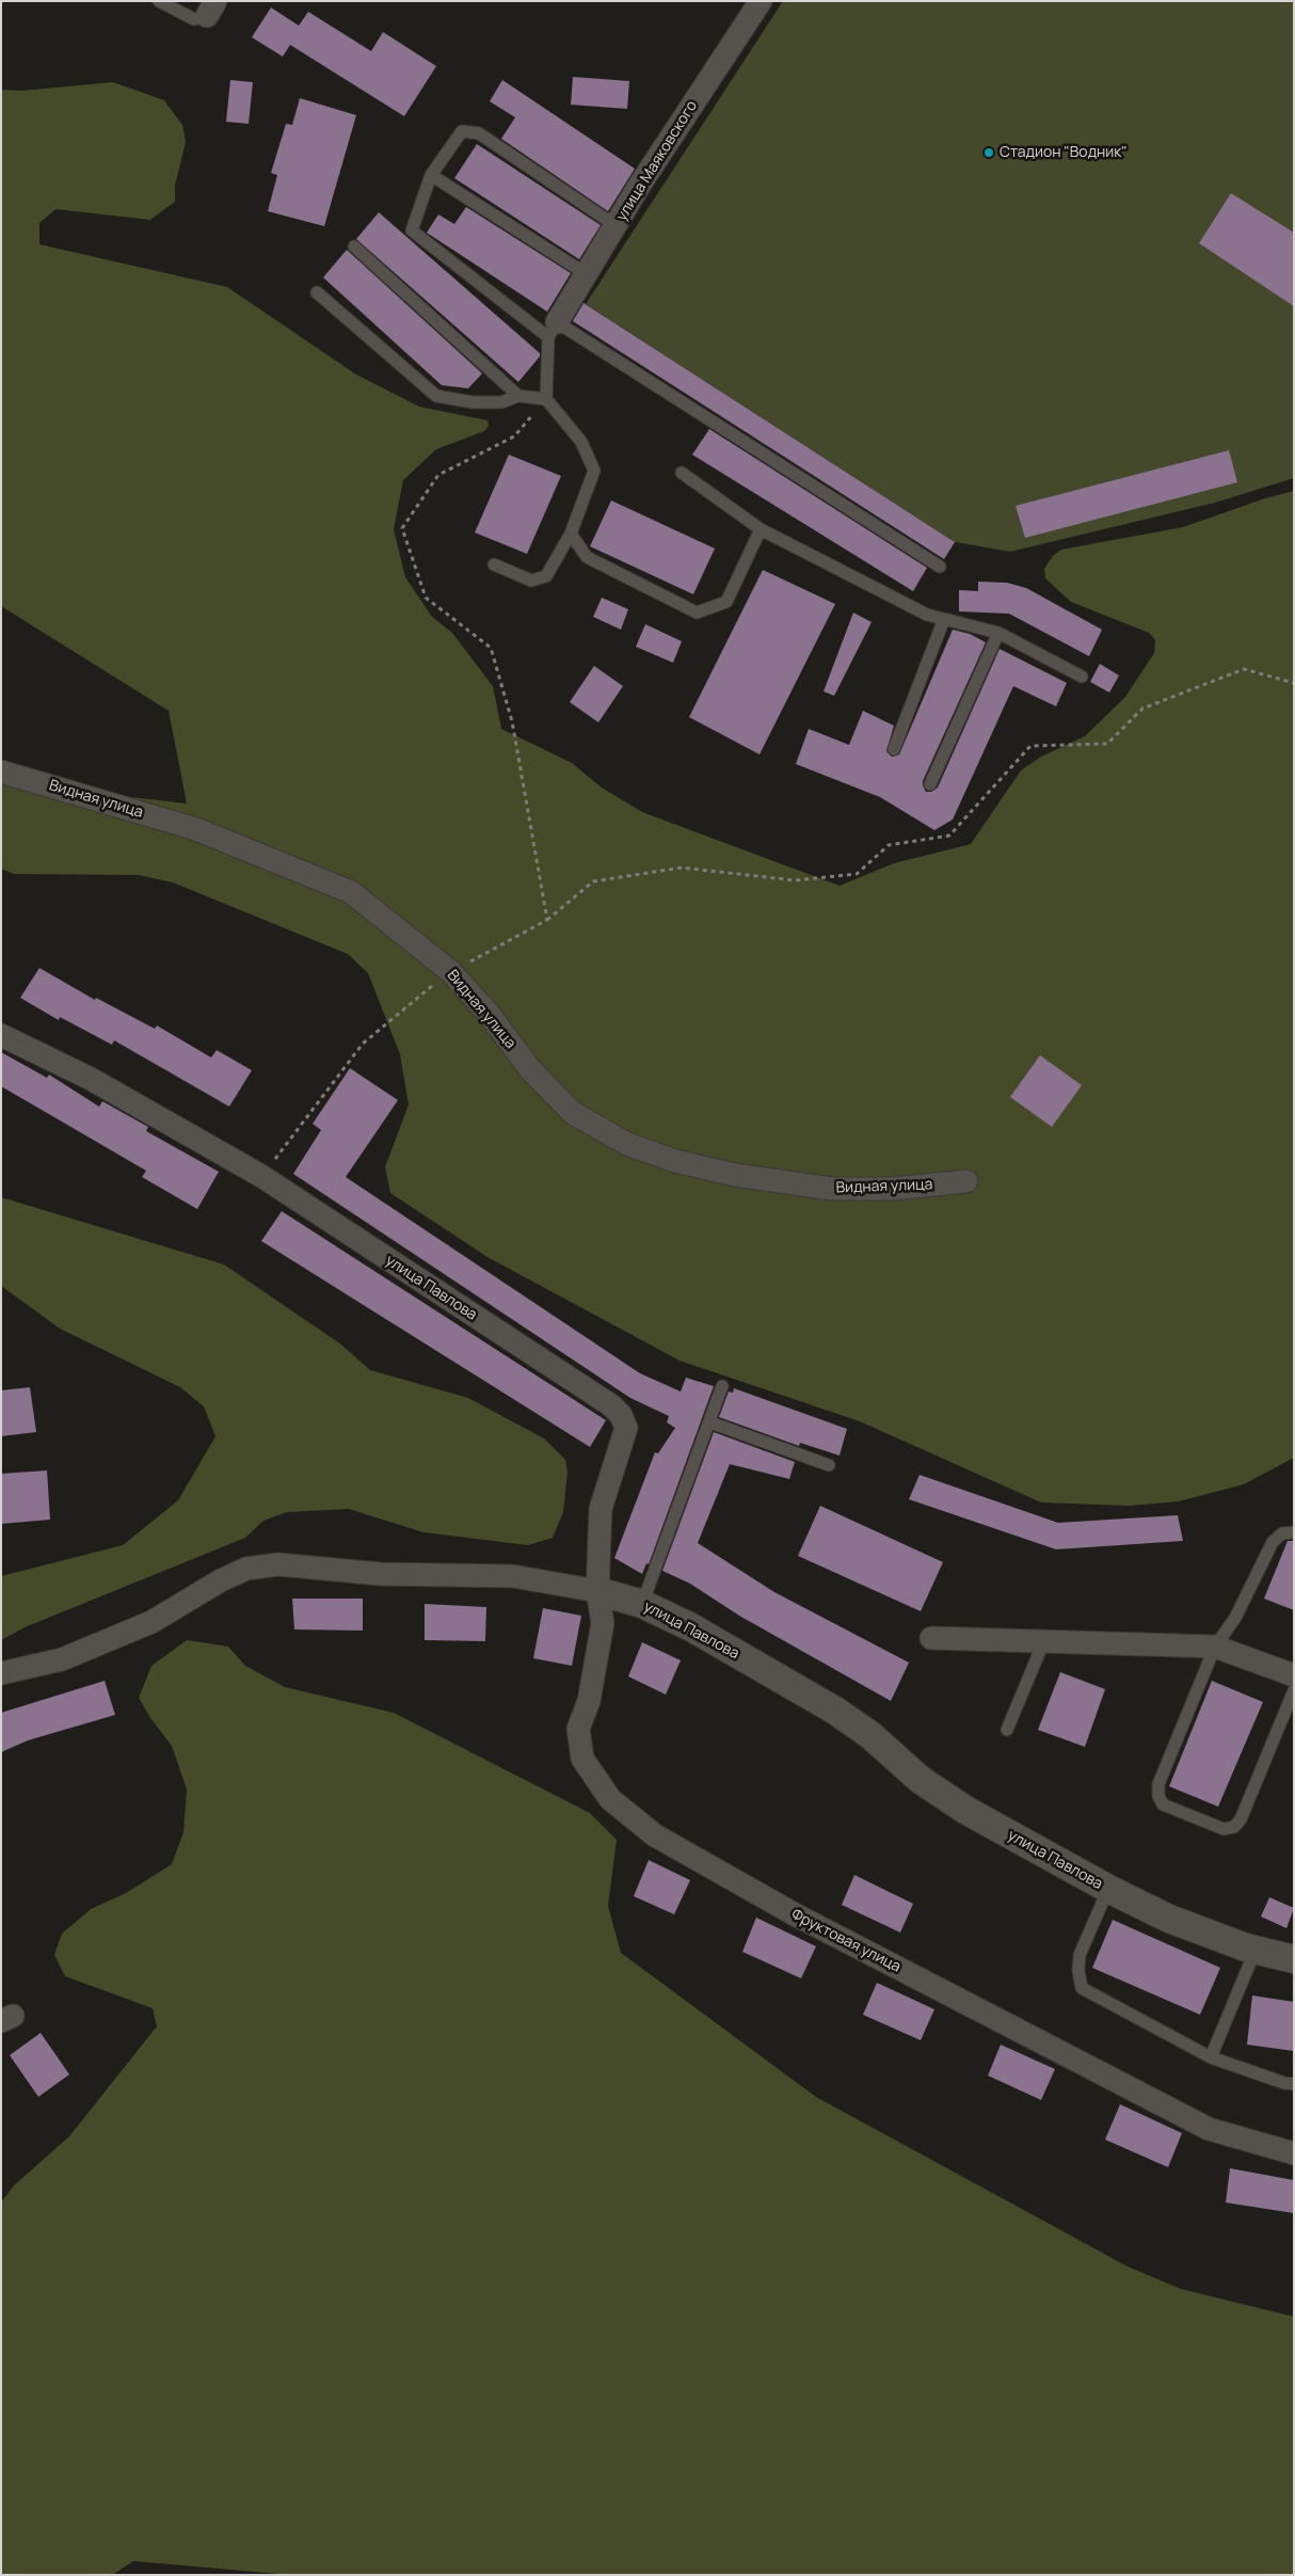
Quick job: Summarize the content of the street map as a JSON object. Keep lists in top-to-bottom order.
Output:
{
  "streets": {
    "street": [
      "улица Маяковского",
      "Видная улица",
      "улица Павлова",
      "Фруктовая улица"
    ]
  },
  "crossings": [
    ["улица Павлова", "Фруктовая улица"]
  ],
  "places": ["Стадион \"Водник\""]
}
